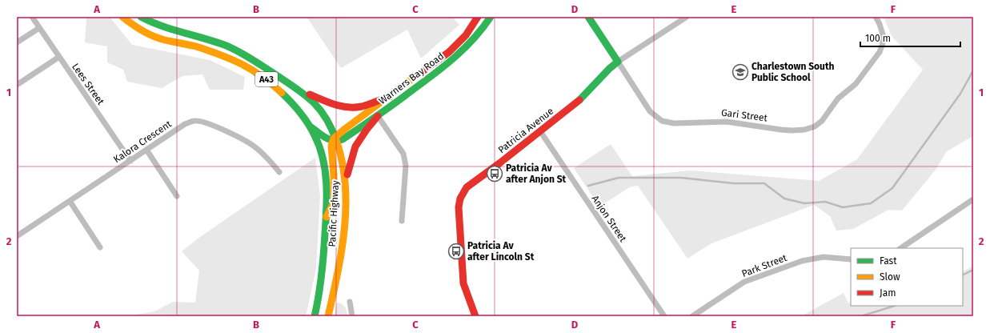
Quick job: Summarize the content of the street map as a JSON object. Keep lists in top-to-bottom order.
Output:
{
  "streets": {
    "main road": [
      "Warners Bay Road",
      "A43",
      "Gari Street",
      "Patricia Avenue",
      "Pacific Highway"
    ],
    "street": [
      "Lees Street",
      "Kalora Crescent",
      "Anjon Street",
      "Park Street"
    ]
  },
  "crossings": [
    ["Warners Bay Road", "Pacific Highway"],
    ["Lees Street", "Kalora Crescent"],
    ["Gari Street", "Patricia Avenue"],
    ["Patricia Avenue", "Anjon Street"]
  ],
  "places": {
    "school or university": ["Charlestown South Public School"],
    "bus stop": ["Patricia Av after Anjon St", "Patricia Av after Lincoln St"]
  },
  "legend": ["Fast", "Slow", "Jam"],
  "scale_bar": "100 m",
  "grid": {
    "columns": [
      "A",
      "B",
      "C",
      "D",
      "E",
      "F"
    ],
    "rows": ["1", "2"]
  }
}
